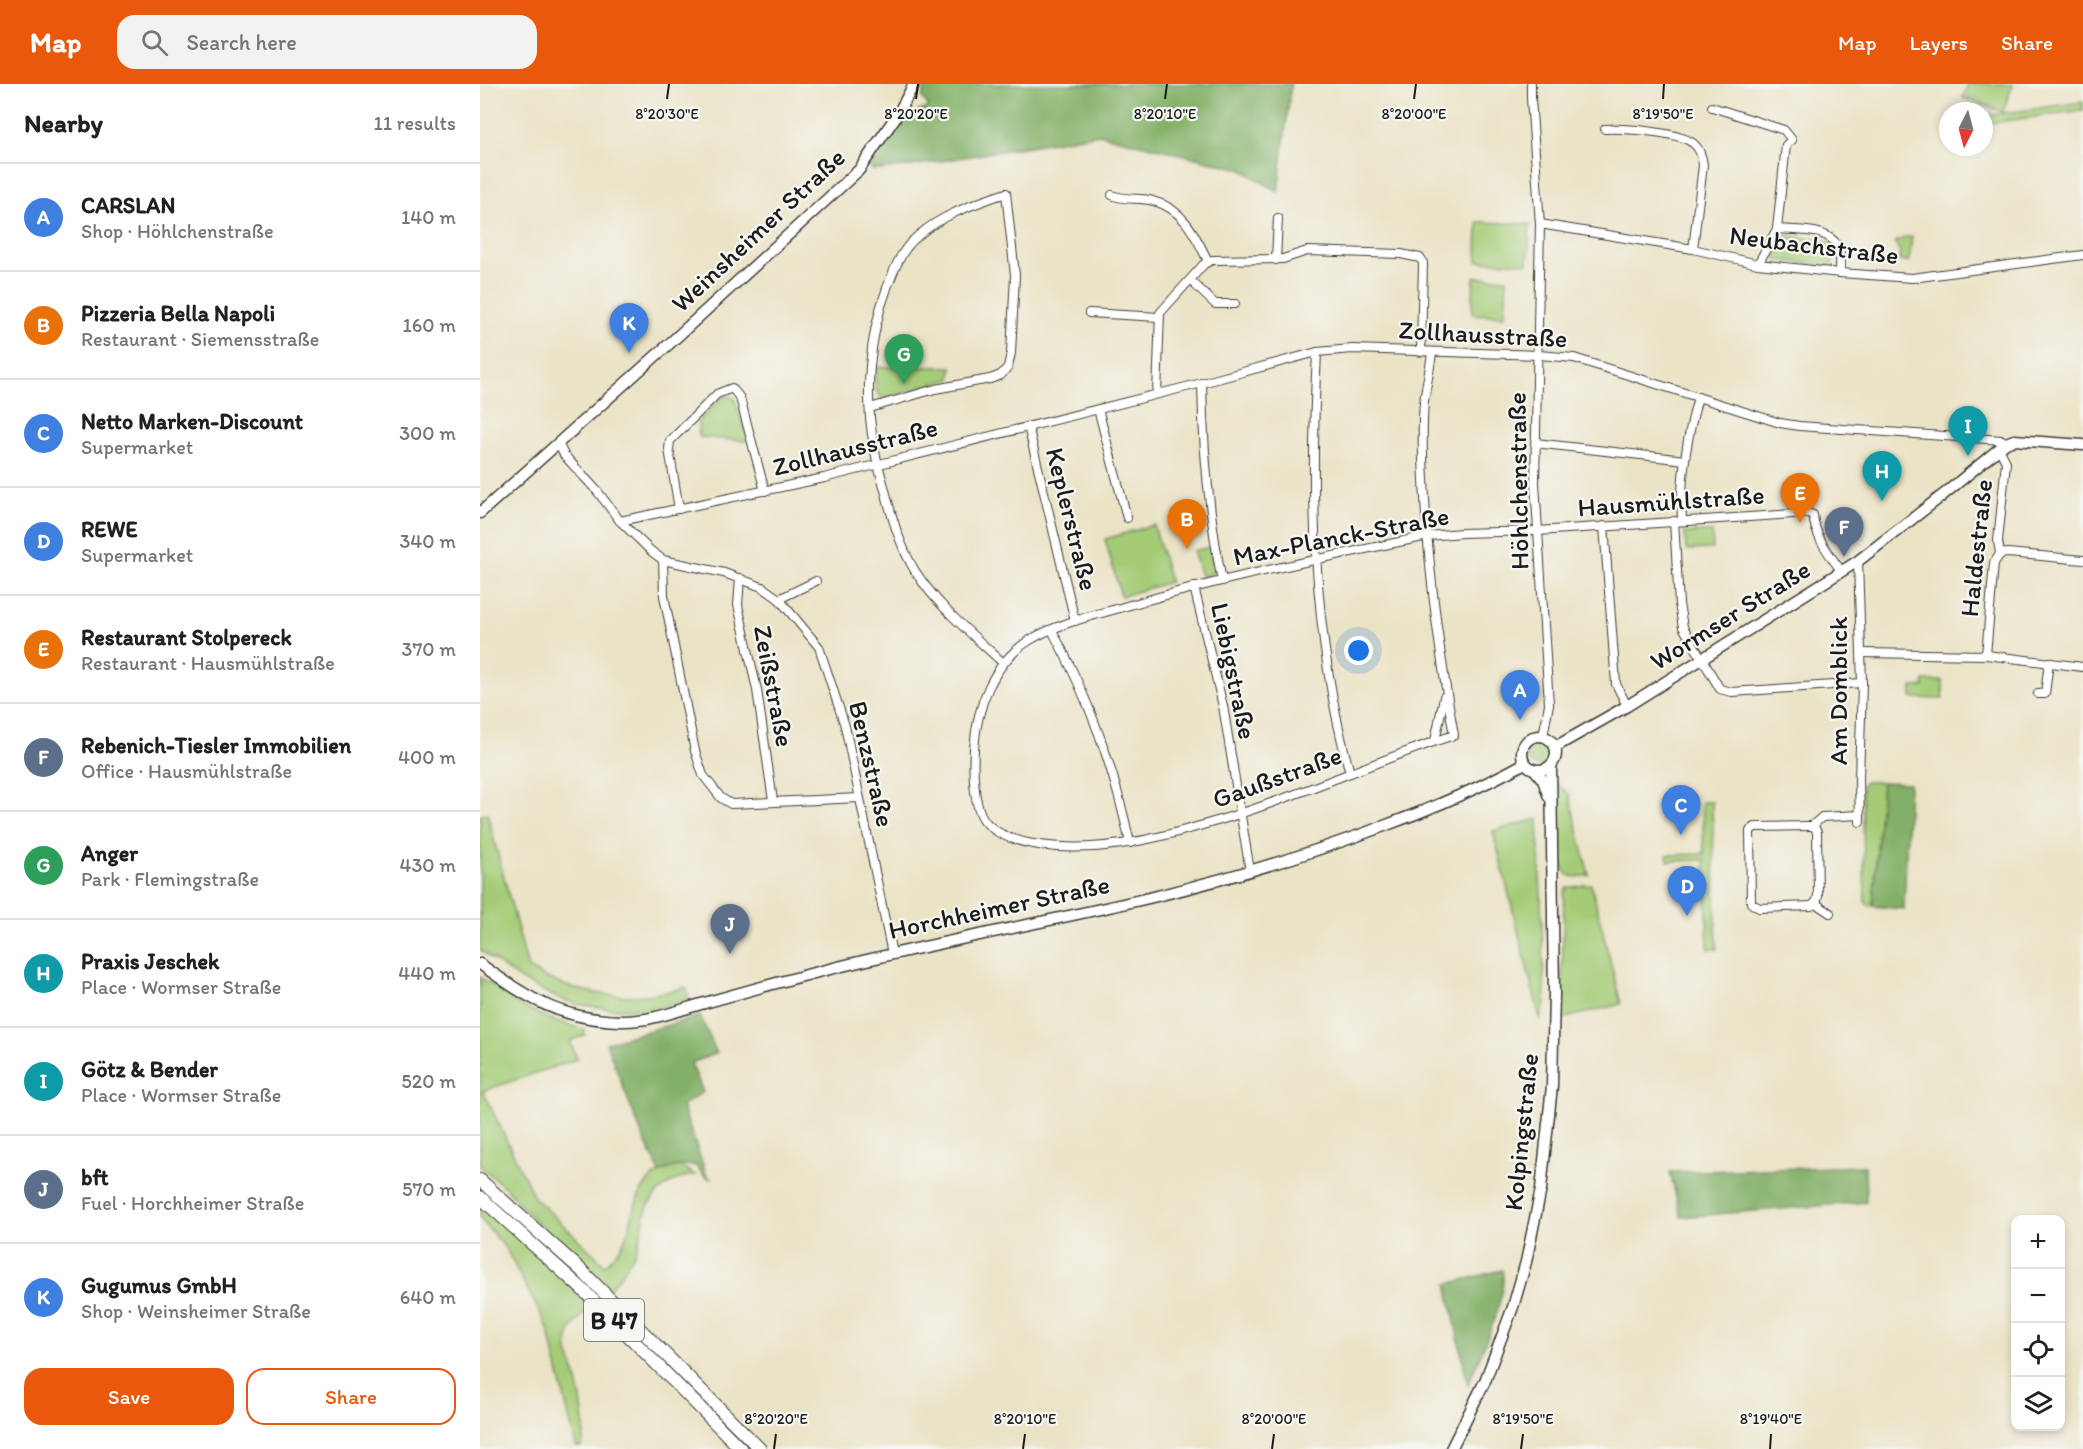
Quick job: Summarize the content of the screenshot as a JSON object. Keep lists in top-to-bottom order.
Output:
{
  "streets": {
    "highway": ["B 47"],
    "main road": [
      "Weinsheimer Straße",
      "Wormser Straße",
      "Horchheimer Straße",
      "Kolpingstraße"
    ],
    "street": [
      "Neubachstraße",
      "Zollhausstraße",
      "Höhlchenstraße",
      "Hausmühlstraße",
      "Keplerstraße",
      "Max-Planck-Straße",
      "Haldestraße",
      "Liebigstraße",
      "Zeißstraße",
      "Am Domblick",
      "Benzstraße",
      "Gaußstraße"
    ]
  },
  "crossings": [
    ["Weinsheimer Straße", "Benzstraße"],
    ["Neubachstraße", "Höhlchenstraße"],
    ["Zollhausstraße", "Höhlchenstraße"],
    ["Zollhausstraße", "Keplerstraße"],
    ["Zollhausstraße", "Haldestraße"],
    ["Zollhausstraße", "Wormser Straße"],
    ["Zollhausstraße", "Benzstraße"],
    ["Höhlchenstraße", "Hausmühlstraße"],
    ["Höhlchenstraße", "Max-Planck-Straße"],
    ["Höhlchenstraße", "Wormser Straße"],
    ["Höhlchenstraße", "Horchheimer Straße"],
    ["Höhlchenstraße", "Kolpingstraße"],
    ["Hausmühlstraße", "Max-Planck-Straße"],
    ["Hausmühlstraße", "Wormser Straße"],
    ["Keplerstraße", "Max-Planck-Straße"],
    ["Max-Planck-Straße", "Liebigstraße"],
    ["Max-Planck-Straße", "Gaußstraße"],
    ["Haldestraße", "Wormser Straße"],
    ["Wormser Straße", "Am Domblick"],
    ["Wormser Straße", "Horchheimer Straße"],
    ["Wormser Straße", "Kolpingstraße"],
    ["Liebigstraße", "Gaußstraße"],
    ["Liebigstraße", "Horchheimer Straße"],
    ["Zeißstraße", "Benzstraße"],
    ["Benzstraße", "Horchheimer Straße"],
    ["Horchheimer Straße", "Kolpingstraße"]
  ],
  "north": "bottom",
  "page": {
    "header": "Map",
    "search": "Search here",
    "nav": ["Map", "Layers", "Share"],
    "heading": ["Nearby", "11 results"],
    "list": [
      {
        "mark": "A",
        "name": "CARSLAN",
        "note": "Shop · Höhlchenstraße",
        "value": "140 m"
      },
      {
        "mark": "B",
        "name": "Pizzeria Bella Napoli",
        "note": "Restaurant · Siemensstraße",
        "value": "160 m"
      },
      {
        "mark": "C",
        "name": "Netto Marken-Discount",
        "note": "Supermarket",
        "value": "300 m"
      },
      {
        "mark": "D",
        "name": "REWE",
        "note": "Supermarket",
        "value": "340 m"
      },
      {
        "mark": "E",
        "name": "Restaurant Stolpereck",
        "note": "Restaurant · Hausmühlstraße",
        "value": "370 m"
      },
      {
        "mark": "F",
        "name": "Rebenich-Tiesler Immobilien",
        "note": "Office · Hausmühlstraße",
        "value": "400 m"
      },
      {
        "mark": "G",
        "name": "Anger",
        "note": "Park · Flemingstraße",
        "value": "430 m"
      },
      {
        "mark": "H",
        "name": "Praxis Jeschek",
        "note": "Place · Wormser Straße",
        "value": "440 m"
      },
      {
        "mark": "I",
        "name": "Götz & Bender",
        "note": "Place · Wormser Straße",
        "value": "520 m"
      },
      {
        "mark": "J",
        "name": "bft",
        "note": "Fuel · Horchheimer Straße",
        "value": "570 m"
      },
      {
        "mark": "K",
        "name": "Gugumus GmbH",
        "note": "Shop · Weinsheimer Straße",
        "value": "640 m"
      }
    ],
    "pins": [
      "K",
      "G",
      "I",
      "H",
      "E",
      "B",
      "F",
      "A",
      "C",
      "D",
      "J"
    ],
    "map_buttons": ["+", "−"],
    "buttons": ["Save", "Share"]
  },
  "coordinates": [
    "8°20'30\"E",
    "8°20'20\"E",
    "8°20'10\"E",
    "8°20'00\"E",
    "8°19'50\"E",
    "8°19'40\"E"
  ]
}
